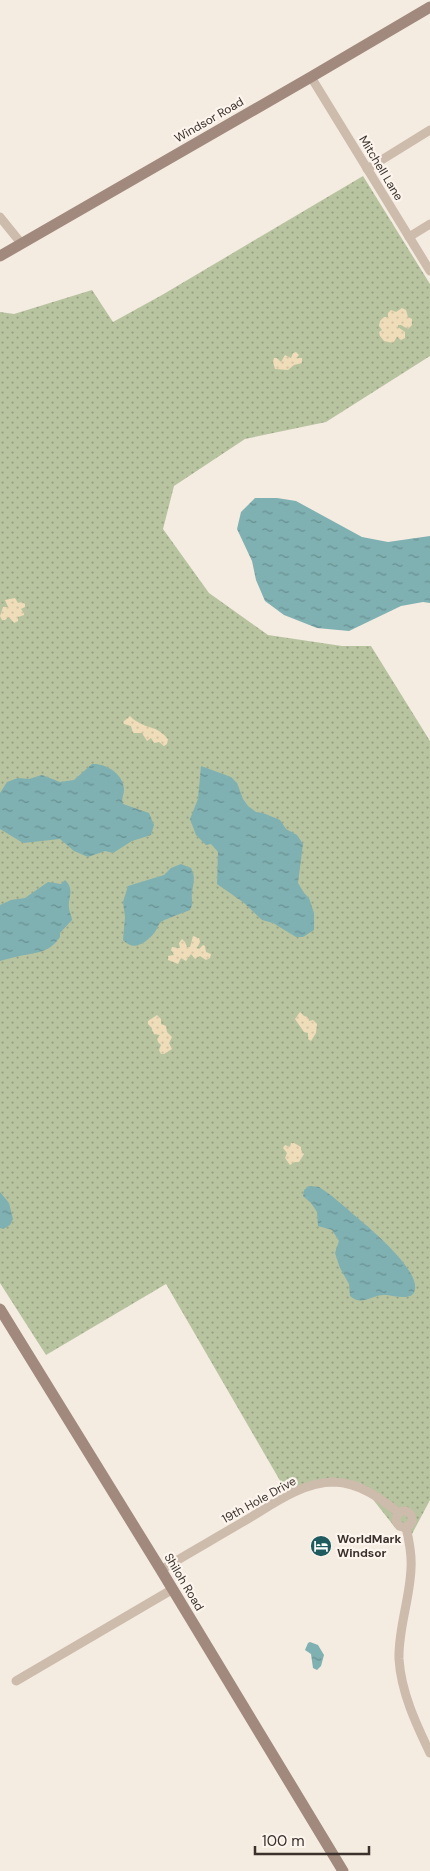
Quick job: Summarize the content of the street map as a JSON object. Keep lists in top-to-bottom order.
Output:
{
  "streets": {
    "main road": ["Windsor Road", "Shiloh Road"],
    "street": ["Mitchell Lane", "19th Hole Drive"]
  },
  "crossings": [
    ["Windsor Road", "Mitchell Lane"],
    ["19th Hole Drive", "Shiloh Road"]
  ],
  "places": {
    "hotel": ["WorldMark Windsor"]
  },
  "scale_bar": "100 m"
}
